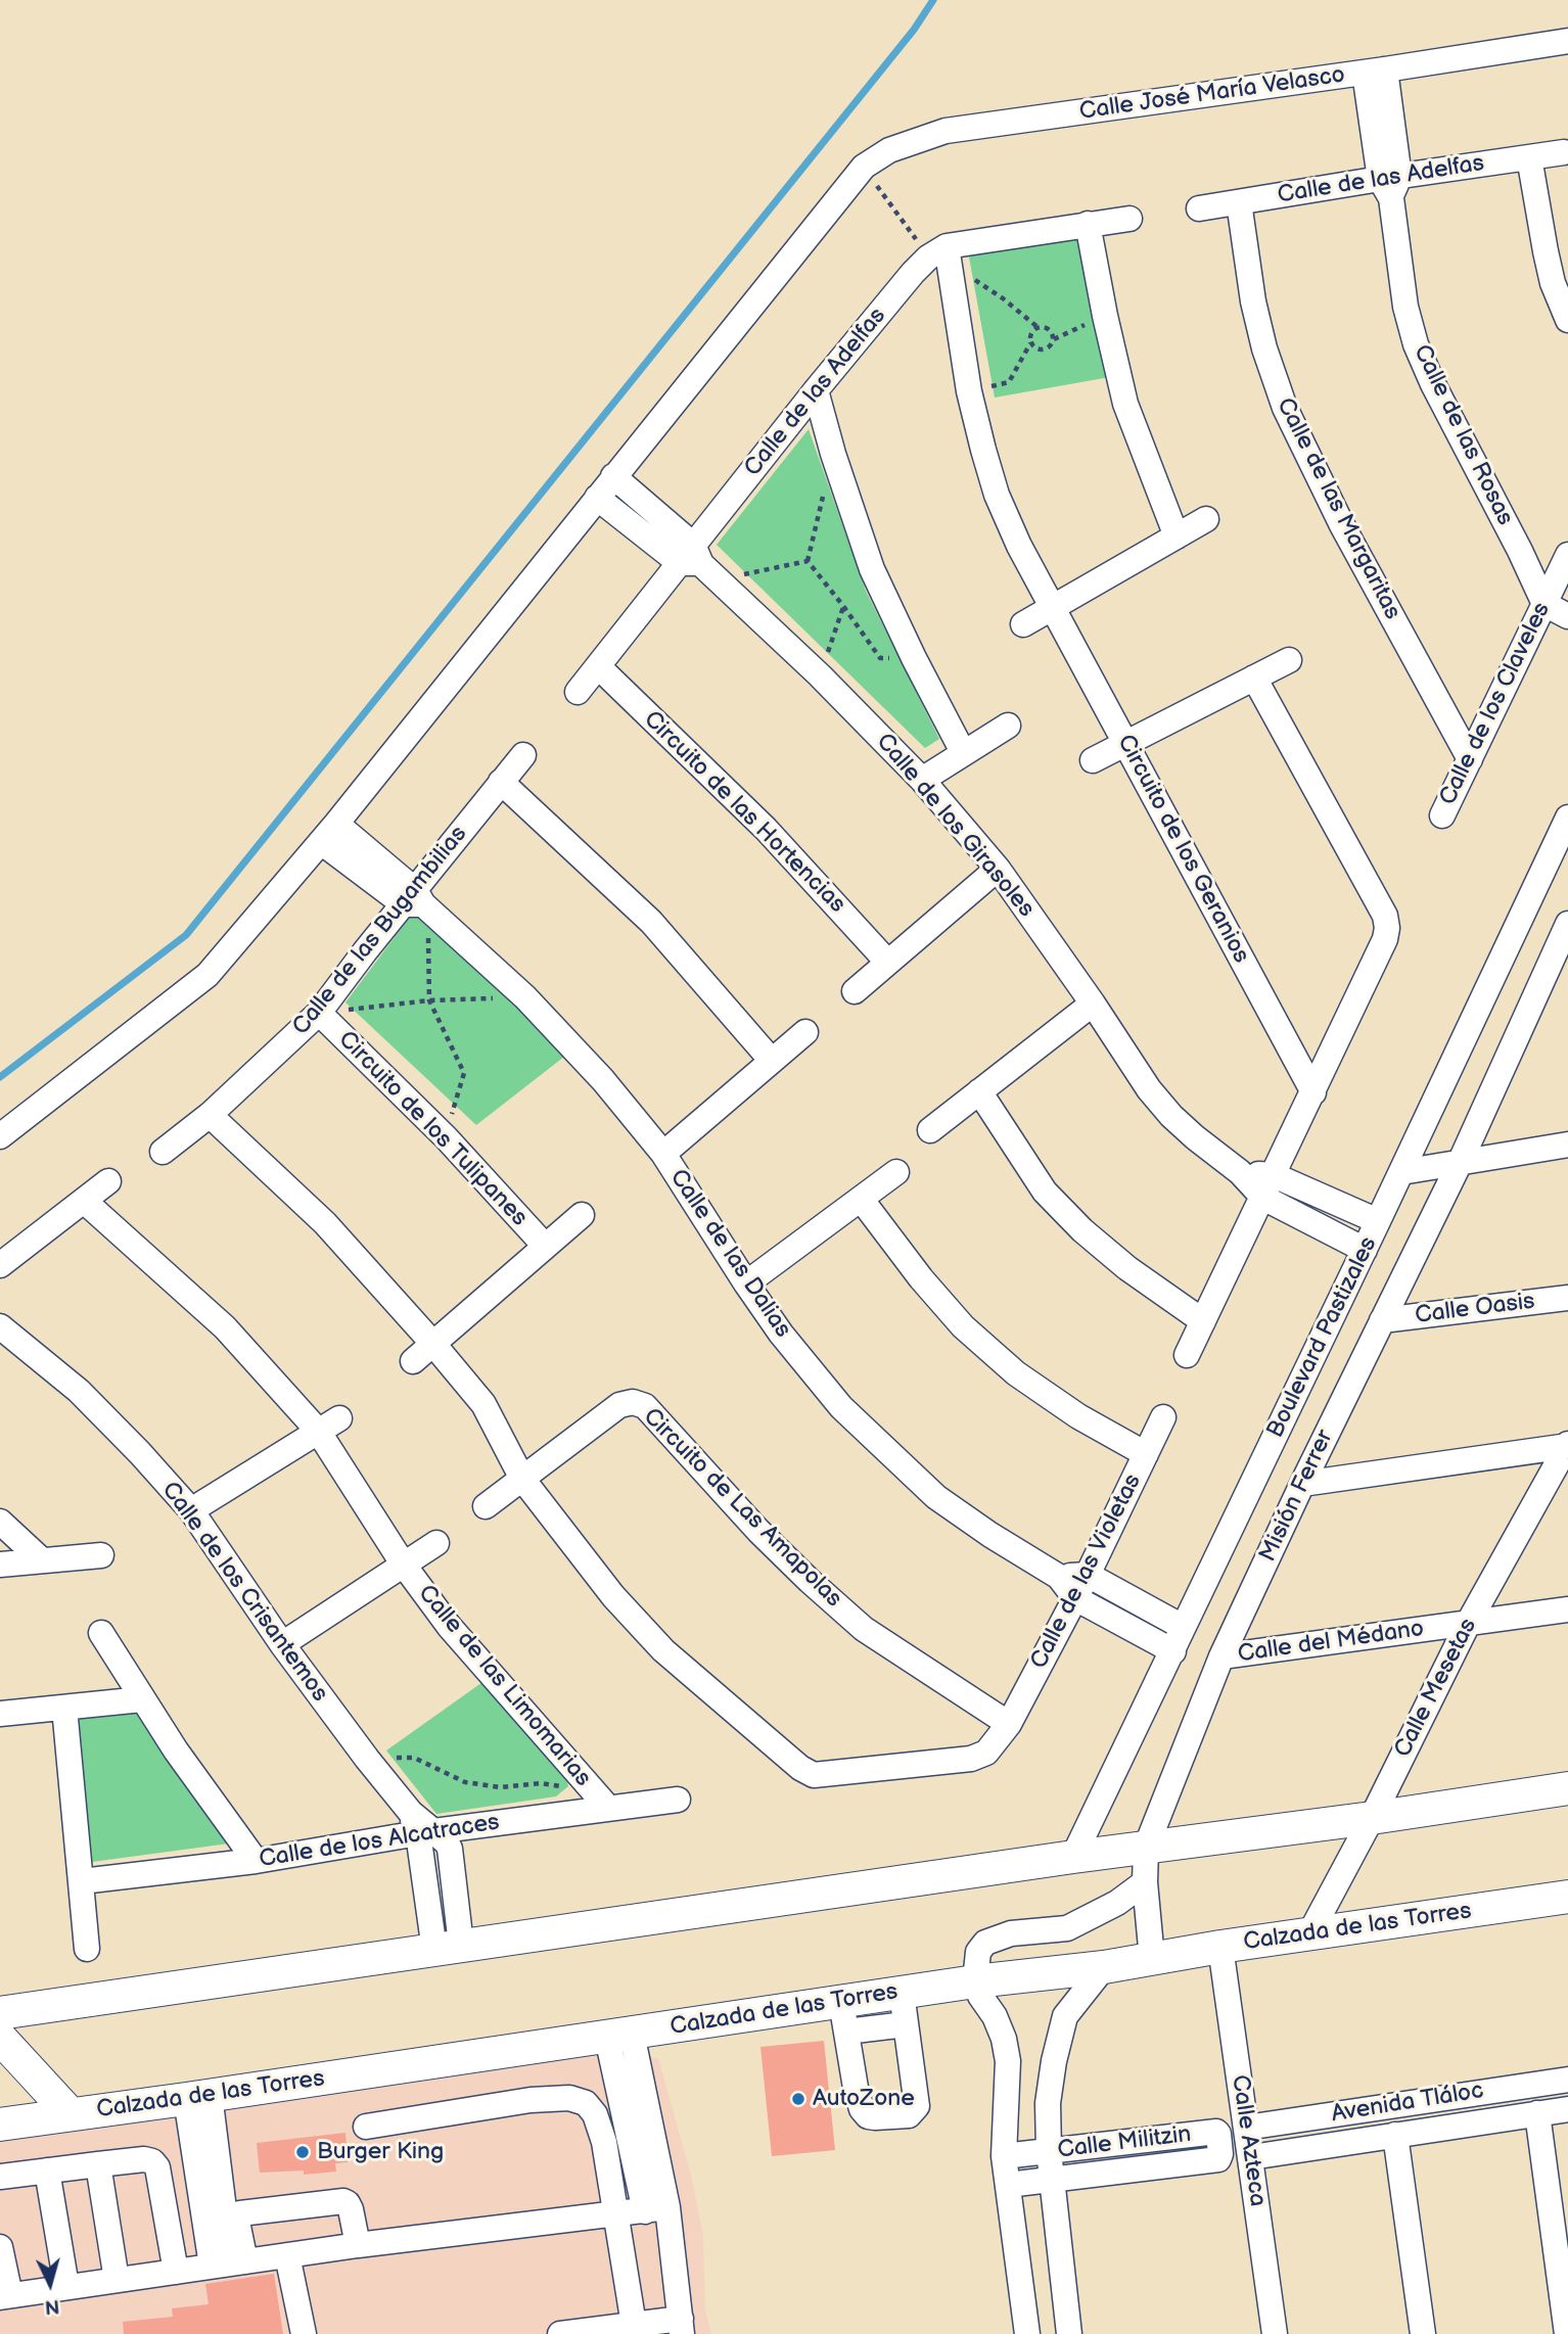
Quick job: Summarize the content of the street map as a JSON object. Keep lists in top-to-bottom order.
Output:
{
  "streets": {
    "main road": ["Calzada de las Torres"],
    "street": [
      "Calle José María Velasco",
      "Calle de las Adelfas",
      "Calle de las Rosas",
      "Calle de las Margaritas",
      "Calle de los Claveles",
      "Circuito de las Hortencias",
      "Calle de los Girasoles",
      "Circuito de los Geranios",
      "Calle de las Bugambilias",
      "Circuito de los Tulipanes",
      "Calle de las Dalias",
      "Calle Oasis",
      "Boulevard Pastizales",
      "Misión Ferrer",
      "Circuito de Las Amapolas",
      "Calle de las Violetas",
      "Calle de los Crisantemos",
      "Calle del Médano",
      "Calle de las Limomarias",
      "Calle Mesetas",
      "Calle de los Alcatraces",
      "Avenida Tláloc",
      "Calle Azteca",
      "Calle Militzin"
    ]
  },
  "crossings": [
    ["Calle José María Velasco", "Calle de las Rosas"],
    ["Calle José María Velasco", "Calle de los Girasoles"],
    ["Calle José María Velasco", "Calle de las Dalias"],
    ["Calle de las Adelfas", "Calle de las Rosas"],
    ["Calle de las Adelfas", "Calle de las Margaritas"],
    ["Calle de las Adelfas", "Circuito de las Hortencias"],
    ["Calle de las Adelfas", "Calle de los Girasoles"],
    ["Calle de las Adelfas", "Circuito de los Geranios"],
    ["Calle de las Rosas", "Calle de los Claveles"],
    ["Calle de las Margaritas", "Calle de los Claveles"],
    ["Calle de los Girasoles", "Boulevard Pastizales"],
    ["Calle de las Bugambilias", "Circuito de los Tulipanes"],
    ["Calle de las Bugambilias", "Calle de las Dalias"],
    ["Calle de las Dalias", "Boulevard Pastizales"],
    ["Calle de las Dalias", "Calle de las Violetas"],
    ["Calle Oasis", "Misión Ferrer"],
    ["Misión Ferrer", "Calle del Médano"],
    ["Misión Ferrer", "Calzada de las Torres"],
    ["Circuito de Las Amapolas", "Calle de las Violetas"],
    ["Calle de los Crisantemos", "Calle de las Limomarias"],
    ["Calle de los Crisantemos", "Calle de los Alcatraces"],
    ["Calle del Médano", "Calle Mesetas"],
    ["Calle de las Limomarias", "Calle de los Alcatraces"],
    ["Calle Mesetas", "Calzada de las Torres"],
    ["Calzada de las Torres", "Calle Azteca"],
    ["Avenida Tláloc", "Calle Azteca"]
  ],
  "places": ["AutoZone", "Burger King"],
  "north": "bottom"
}
